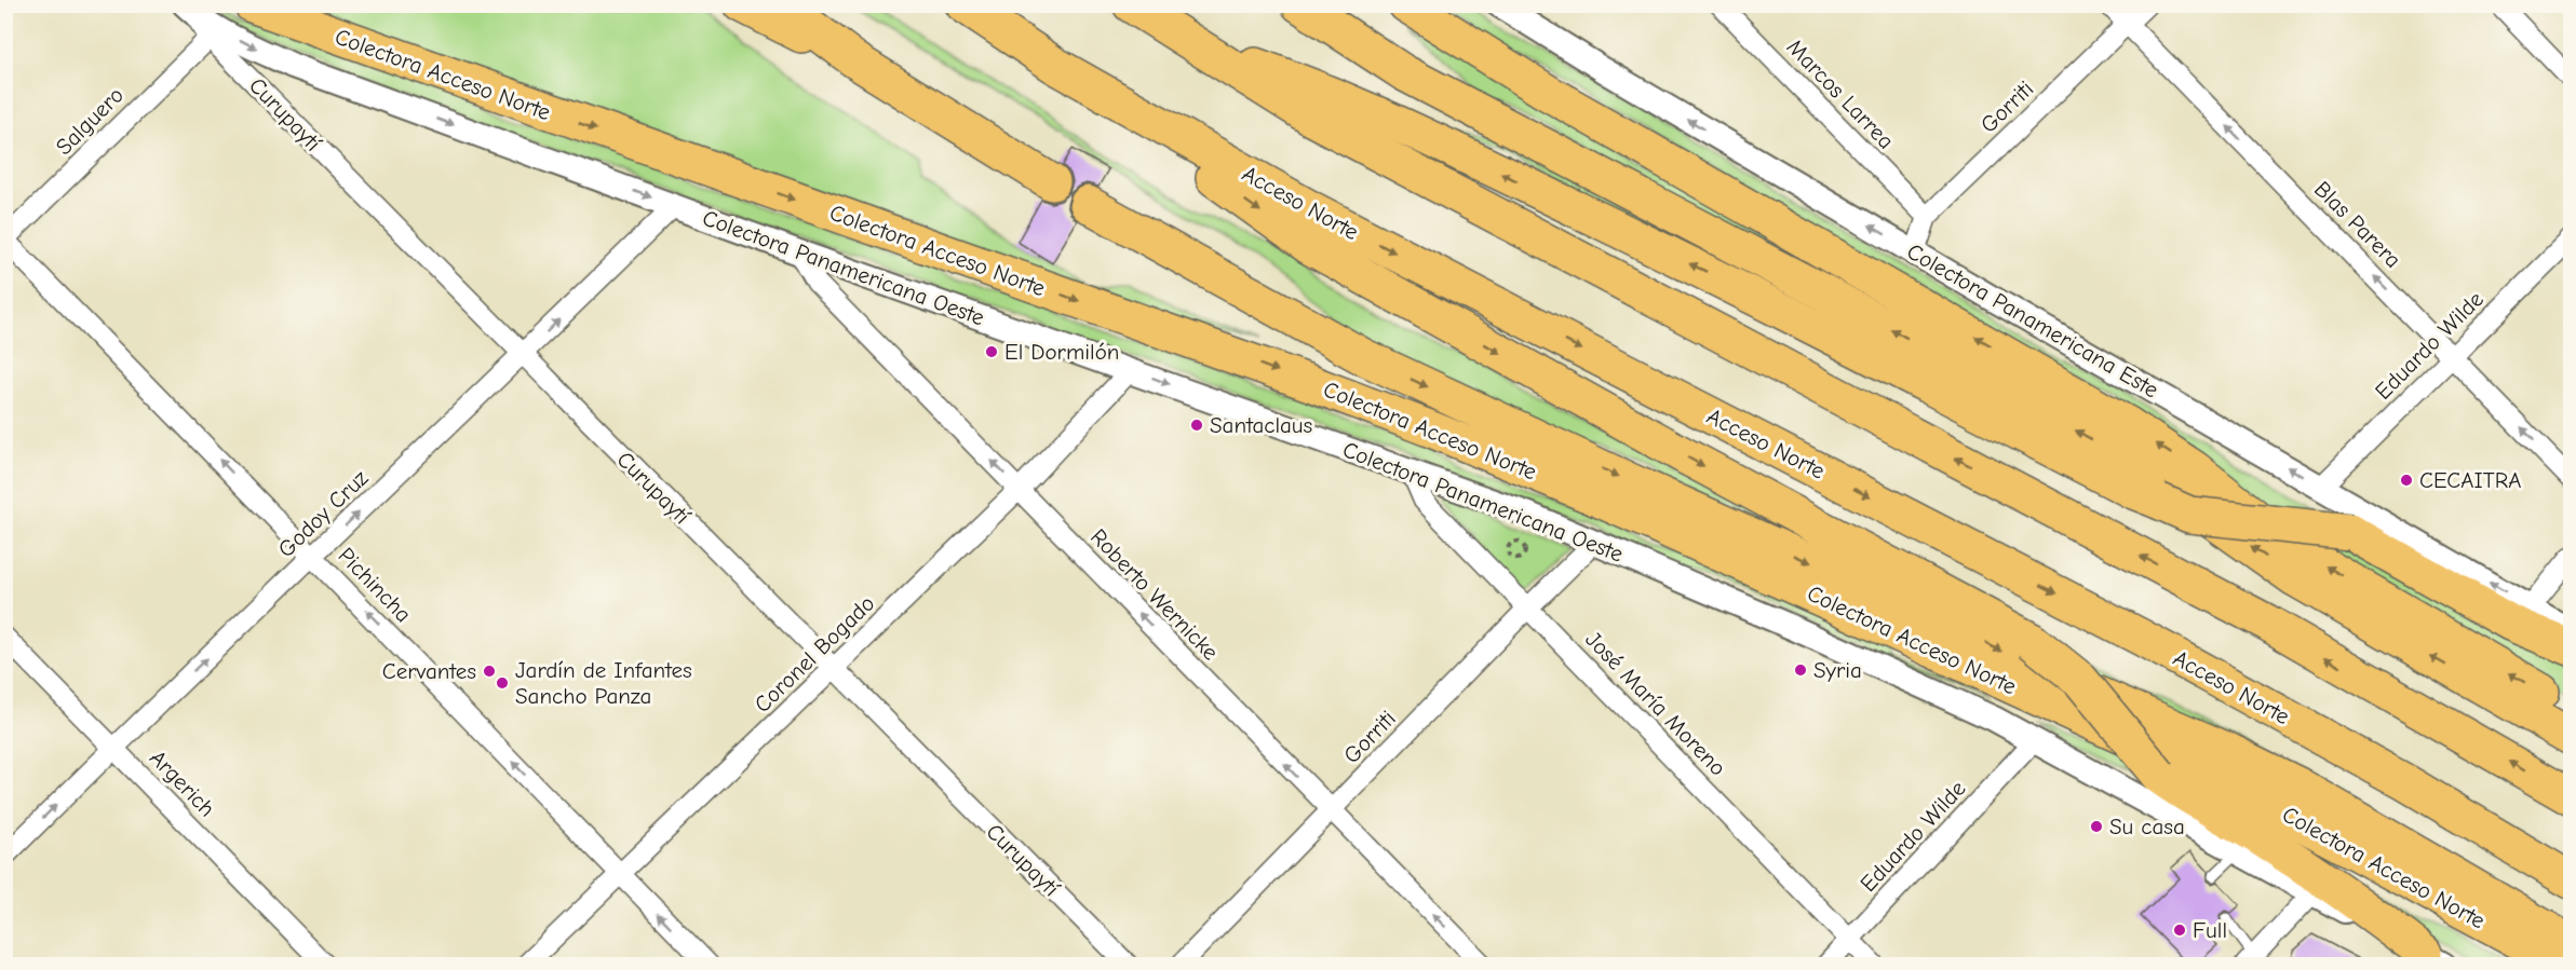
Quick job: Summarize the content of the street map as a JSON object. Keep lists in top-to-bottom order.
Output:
{
  "streets": {
    "highway": ["Colectora Acceso Norte", "Acceso Norte"],
    "street": [
      "Marcos Larrea",
      "Gorriti",
      "Curupaytí",
      "Salguero",
      "Blas Parera",
      "Colectora Panamericana Oeste",
      "Colectora Panamericana Este",
      "Eduardo Wilde",
      "Godoy Cruz",
      "Pichincha",
      "Roberto Wernicke",
      "Coronel Bogado",
      "José María Moreno",
      "Argerich"
    ]
  },
  "crossings": [
    ["Marcos Larrea", "Gorriti"],
    ["Gorriti", "Blas Parera"],
    ["Gorriti", "Colectora Panamericana Oeste"],
    ["Gorriti", "Colectora Panamericana Este"],
    ["Gorriti", "Roberto Wernicke"],
    ["Gorriti", "José María Moreno"],
    ["Curupaytí", "Salguero"],
    ["Curupaytí", "Colectora Panamericana Oeste"],
    ["Curupaytí", "Godoy Cruz"],
    ["Curupaytí", "Coronel Bogado"],
    ["Salguero", "Pichincha"],
    ["Blas Parera", "Eduardo Wilde"],
    ["Colectora Panamericana Oeste", "Eduardo Wilde"],
    ["Colectora Panamericana Oeste", "Godoy Cruz"],
    ["Colectora Panamericana Oeste", "Roberto Wernicke"],
    ["Colectora Panamericana Oeste", "Coronel Bogado"],
    ["Colectora Panamericana Oeste", "José María Moreno"],
    ["Colectora Panamericana Este", "Eduardo Wilde"],
    ["Eduardo Wilde", "José María Moreno"],
    ["Godoy Cruz", "Pichincha"],
    ["Godoy Cruz", "Argerich"],
    ["Pichincha", "Coronel Bogado"],
    ["Roberto Wernicke", "Coronel Bogado"]
  ],
  "one_way": [
    "Blas Parera",
    "Colectora Panamericana Este",
    "Godoy Cruz",
    "Pichincha",
    "Roberto Wernicke"
  ],
  "places": [
    "El Dormilón",
    "Santaclaus",
    "CECAITRA",
    "Syria",
    "Cervantes",
    "Jardín de Infantes Sancho Panza",
    "Su casa",
    "Full"
  ]
}
